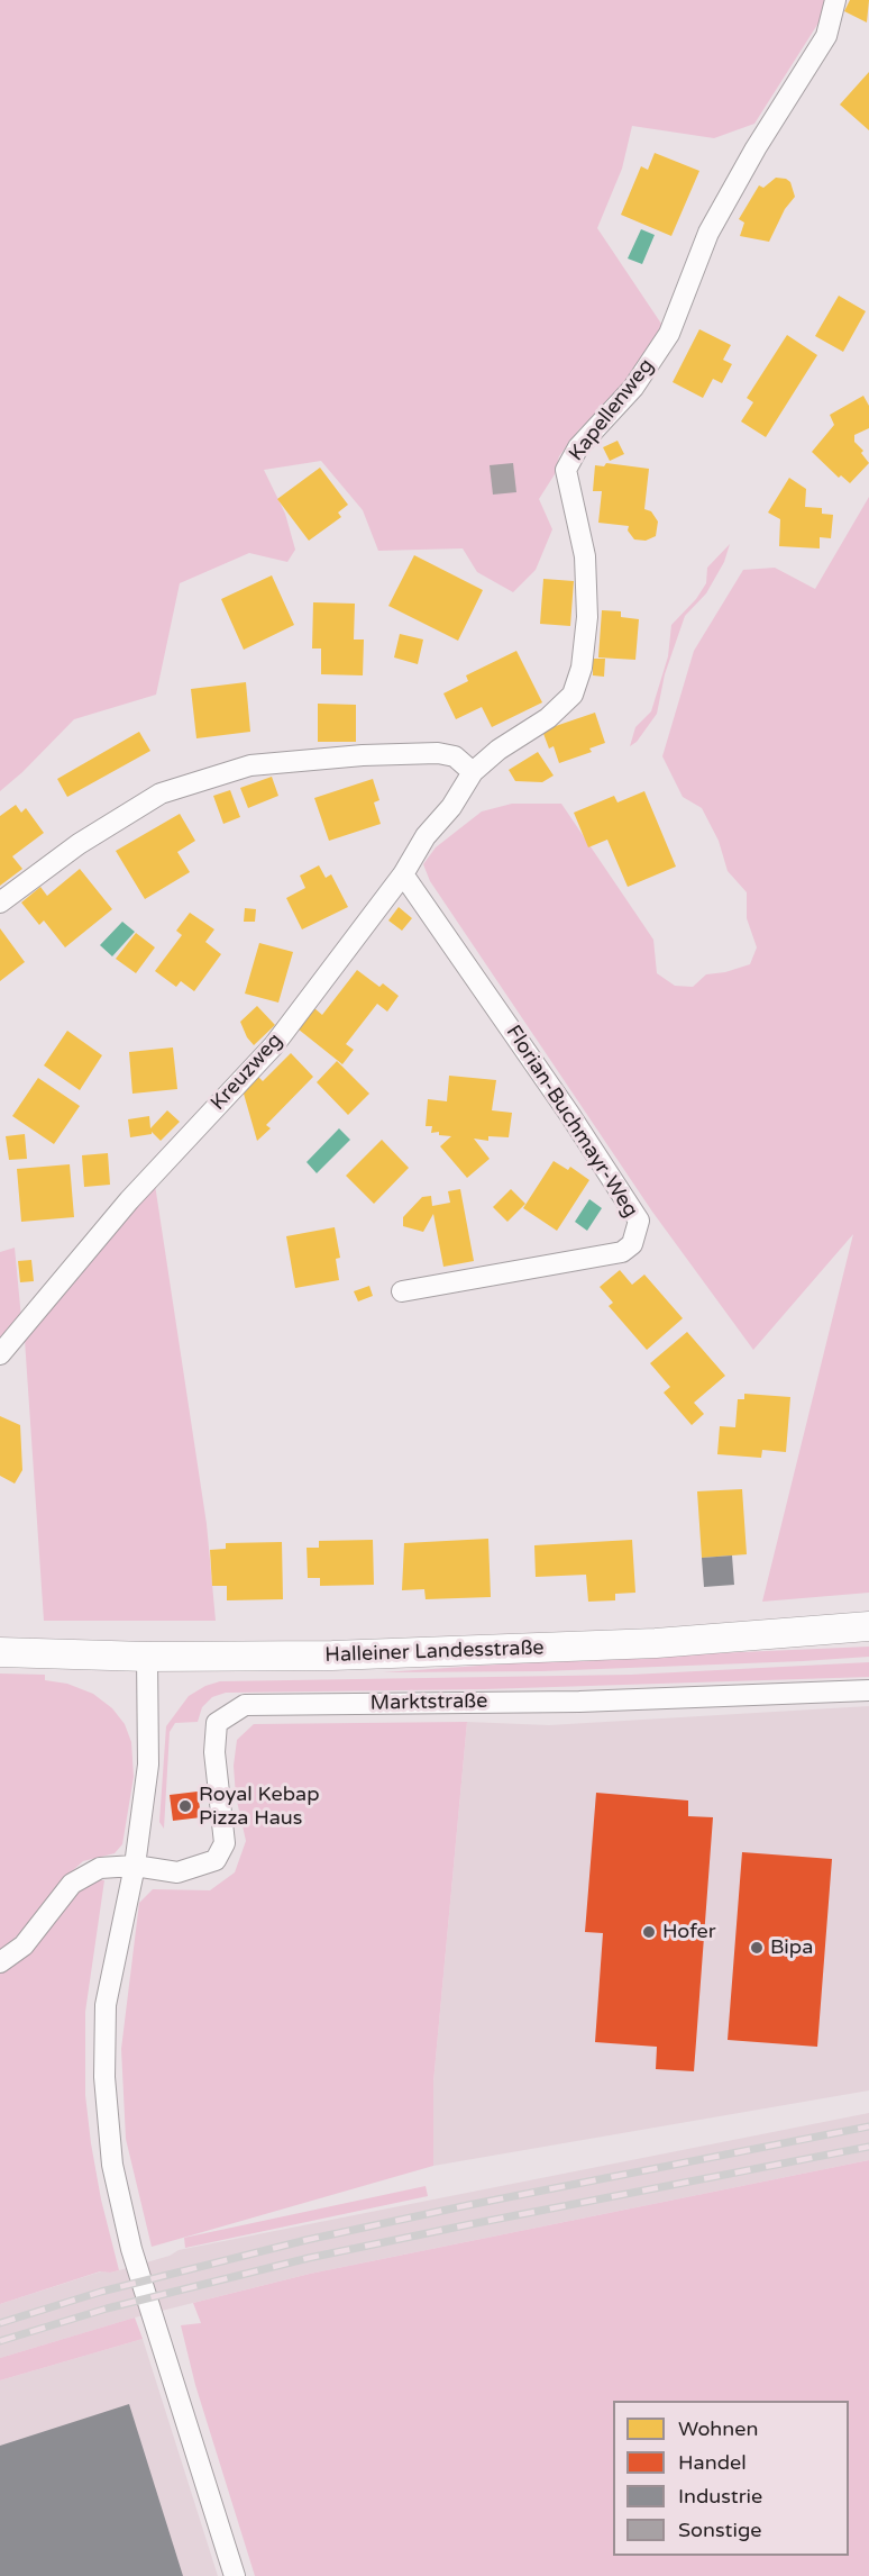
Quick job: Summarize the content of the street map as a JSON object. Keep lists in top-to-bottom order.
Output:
{
  "streets": {
    "main road": ["Halleiner Landesstraße"],
    "street": [
      "Kapellenweg",
      "Kreuzweg",
      "Florian-Buchmayr-Weg",
      "Marktstraße"
    ]
  },
  "crossings": [
    ["Kapellenweg", "Kreuzweg"],
    ["Kreuzweg", "Florian-Buchmayr-Weg"]
  ],
  "places": ["Royal Kebap Pizza Haus", "Hofer", "Bipa"],
  "legend": [
    "Wohnen",
    "Handel",
    "Industrie",
    "Sonstige"
  ]
}
